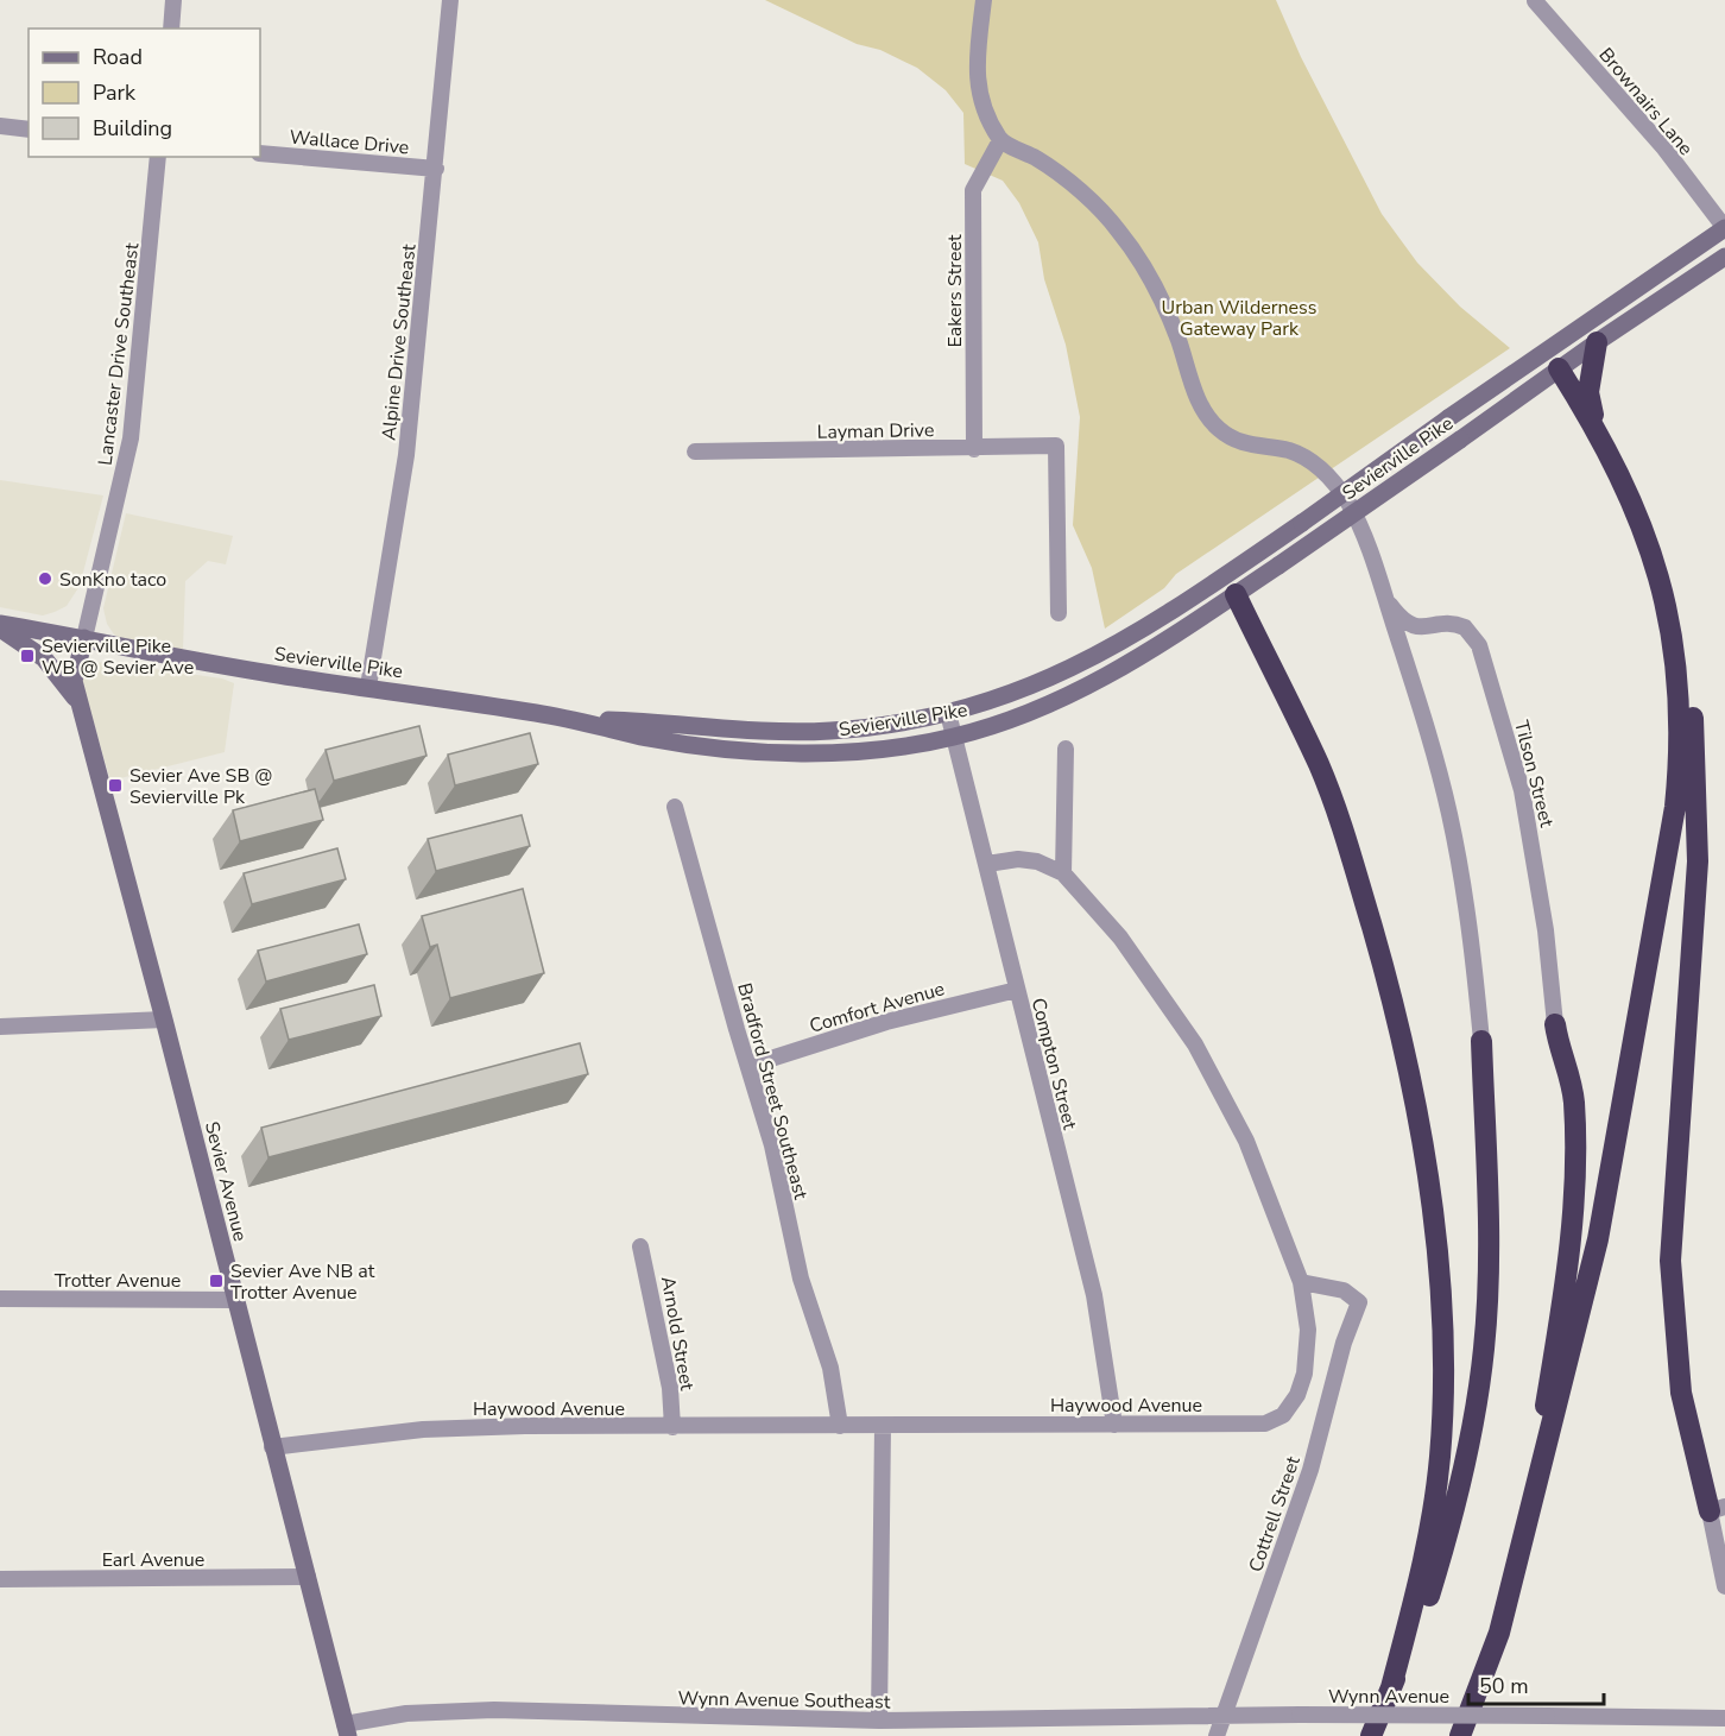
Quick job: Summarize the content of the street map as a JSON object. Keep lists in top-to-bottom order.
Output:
{
  "streets": {
    "street": [
      "Brownairs Lane",
      "Wallace Drive",
      "Eakers Street",
      "Alpine Drive Southeast",
      "Lancaster Drive Southeast",
      "Layman Drive",
      "Sevierville Pike",
      "Tilson Street",
      "Comfort Avenue",
      "Compton Street",
      "Bradford Street Southeast",
      "Sevier Avenue",
      "Trotter Avenue",
      "Arnold Street",
      "Haywood Avenue",
      "Cottrell Street",
      "Earl Avenue",
      "Wynn Avenue",
      "Wynn Avenue Southeast"
    ]
  },
  "crossings": [
    ["Brownairs Lane", "Sevierville Pike"],
    ["Wallace Drive", "Alpine Drive Southeast"],
    ["Eakers Street", "Layman Drive"],
    ["Alpine Drive Southeast", "Sevierville Pike"],
    ["Lancaster Drive Southeast", "Sevierville Pike"],
    ["Lancaster Drive Southeast", "Sevier Avenue"],
    ["Sevierville Pike", "Compton Street"],
    ["Sevierville Pike", "Sevier Avenue"],
    ["Comfort Avenue", "Compton Street"],
    ["Comfort Avenue", "Bradford Street Southeast"],
    ["Compton Street", "Haywood Avenue"],
    ["Bradford Street Southeast", "Haywood Avenue"],
    ["Sevier Avenue", "Trotter Avenue"],
    ["Sevier Avenue", "Haywood Avenue"],
    ["Sevier Avenue", "Earl Avenue"],
    ["Sevier Avenue", "Wynn Avenue Southeast"],
    ["Arnold Street", "Haywood Avenue"],
    ["Haywood Avenue", "Cottrell Street"],
    ["Cottrell Street", "Wynn Avenue"],
    ["Cottrell Street", "Wynn Avenue Southeast"],
    ["Wynn Avenue", "Wynn Avenue Southeast"]
  ],
  "parks": ["Urban Wilderness Gateway Park"],
  "places": {
    "other": ["SonKno taco"],
    "transit": ["Sevierville Pike WB @ Sevier Ave", "Sevier Ave SB @ Sevierville Pk", "Sevier Ave NB at Trotter Avenue"]
  },
  "legend": ["Road", "Park", "Building"],
  "scale_bar": "50 m"
}
